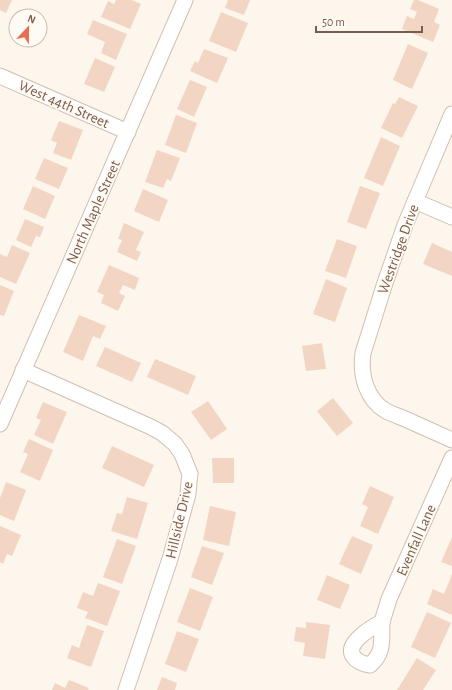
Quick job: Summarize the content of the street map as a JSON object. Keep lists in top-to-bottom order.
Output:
{
  "streets": {
    "street": [
      "West 44th Street",
      "North Maple Street",
      "Westridge Drive",
      "Hillside Drive",
      "Evenfall Lane"
    ]
  },
  "crossings": [
    ["West 44th Street", "North Maple Street"],
    ["North Maple Street", "Hillside Drive"]
  ],
  "scale_bar": "50 m",
  "north": "top"
}
